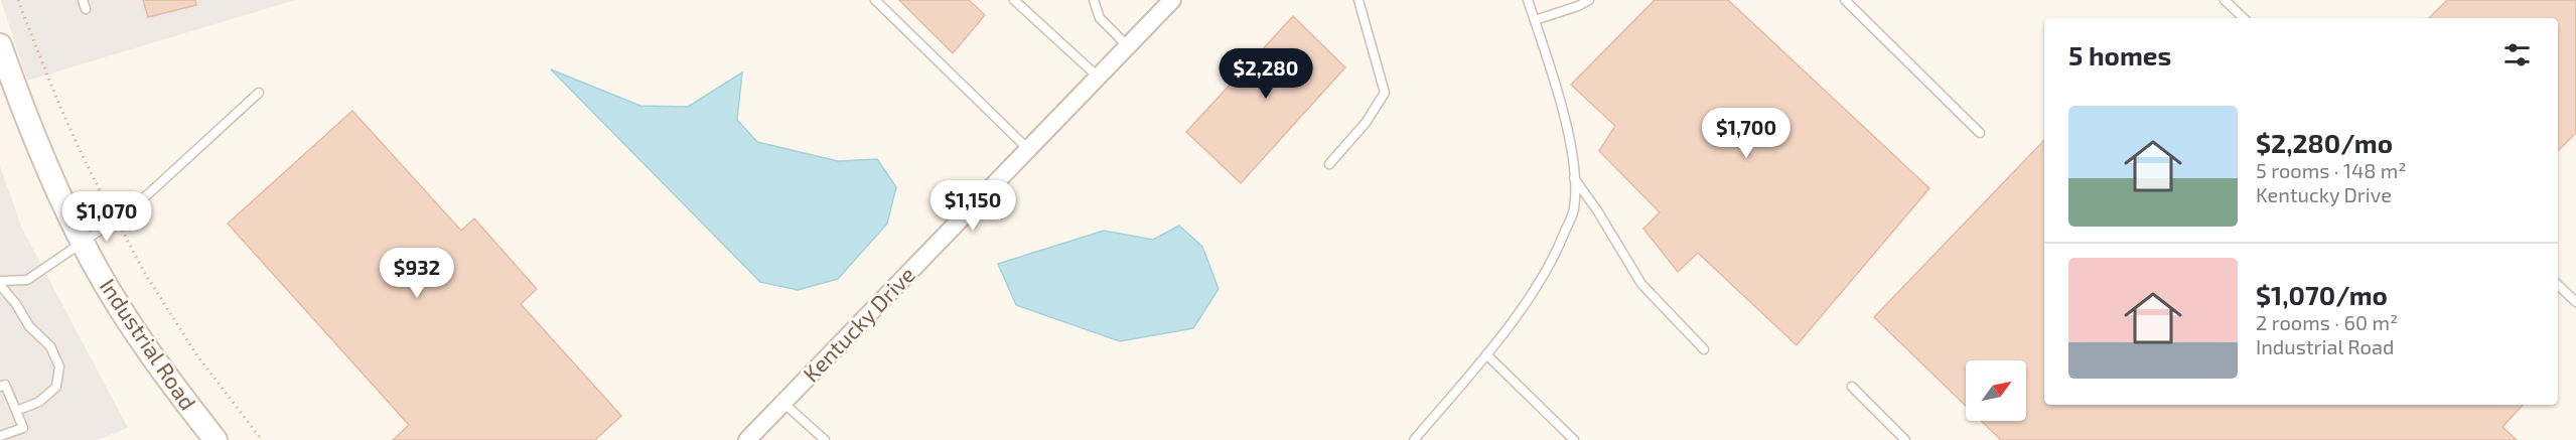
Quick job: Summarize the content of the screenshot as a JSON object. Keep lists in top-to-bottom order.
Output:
{
  "streets": {
    "main road": ["Industrial Road"],
    "street": ["Kentucky Drive"]
  },
  "north": "top right",
  "page": {
    "heading": "5 homes",
    "price": [
      "$2,280",
      "$1,700",
      "$1,150",
      "$1,070",
      "$932"
    ],
    "list": [
      {
        "name": "$2,280/mo",
        "note": "5 rooms · 148 m² · Kentucky Drive"
      },
      {
        "name": "$1,070/mo",
        "note": "2 rooms · 60 m² · Industrial Road"
      }
    ]
  }
}
